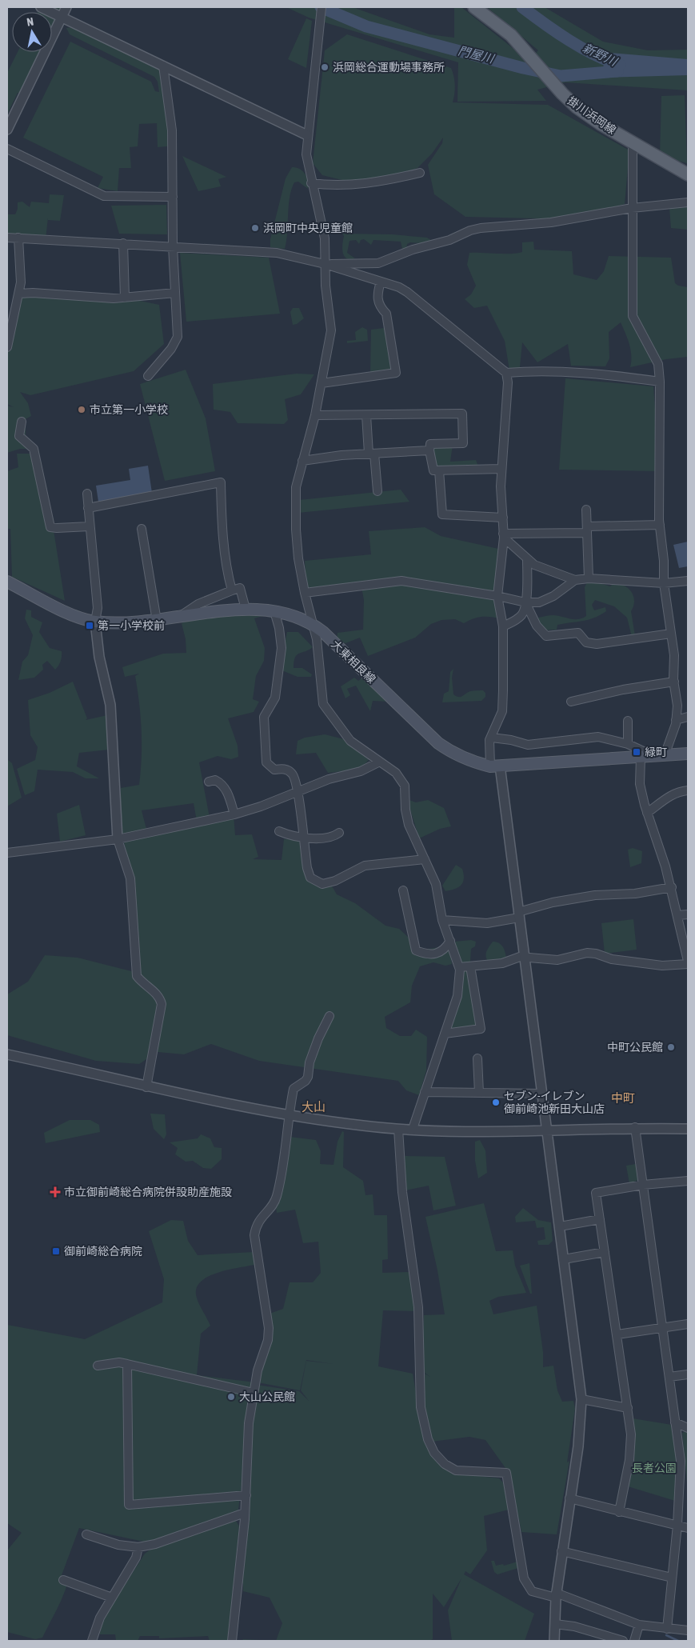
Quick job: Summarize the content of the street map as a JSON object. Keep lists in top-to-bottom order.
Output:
{
  "streets": {
    "main road": ["掛川浜岡線", "大東相良線"]
  },
  "districts": ["中町", "大山"],
  "water": ["門屋川", "新野川"],
  "parks": ["長者公園"],
  "places": {
    "other": [
      "浜岡総合運動場事務所",
      "浜岡町中央児童館",
      "市立第一小学校",
      "中町公民館",
      "セブン‐イレブン 御前崎池新田大山店",
      "大山公民館"
    ],
    "transit": ["第一小学校前", "緑町", "御前崎総合病院"],
    "health": ["市立御前崎総合病院併設助産施設"]
  },
  "north": "top"
}
